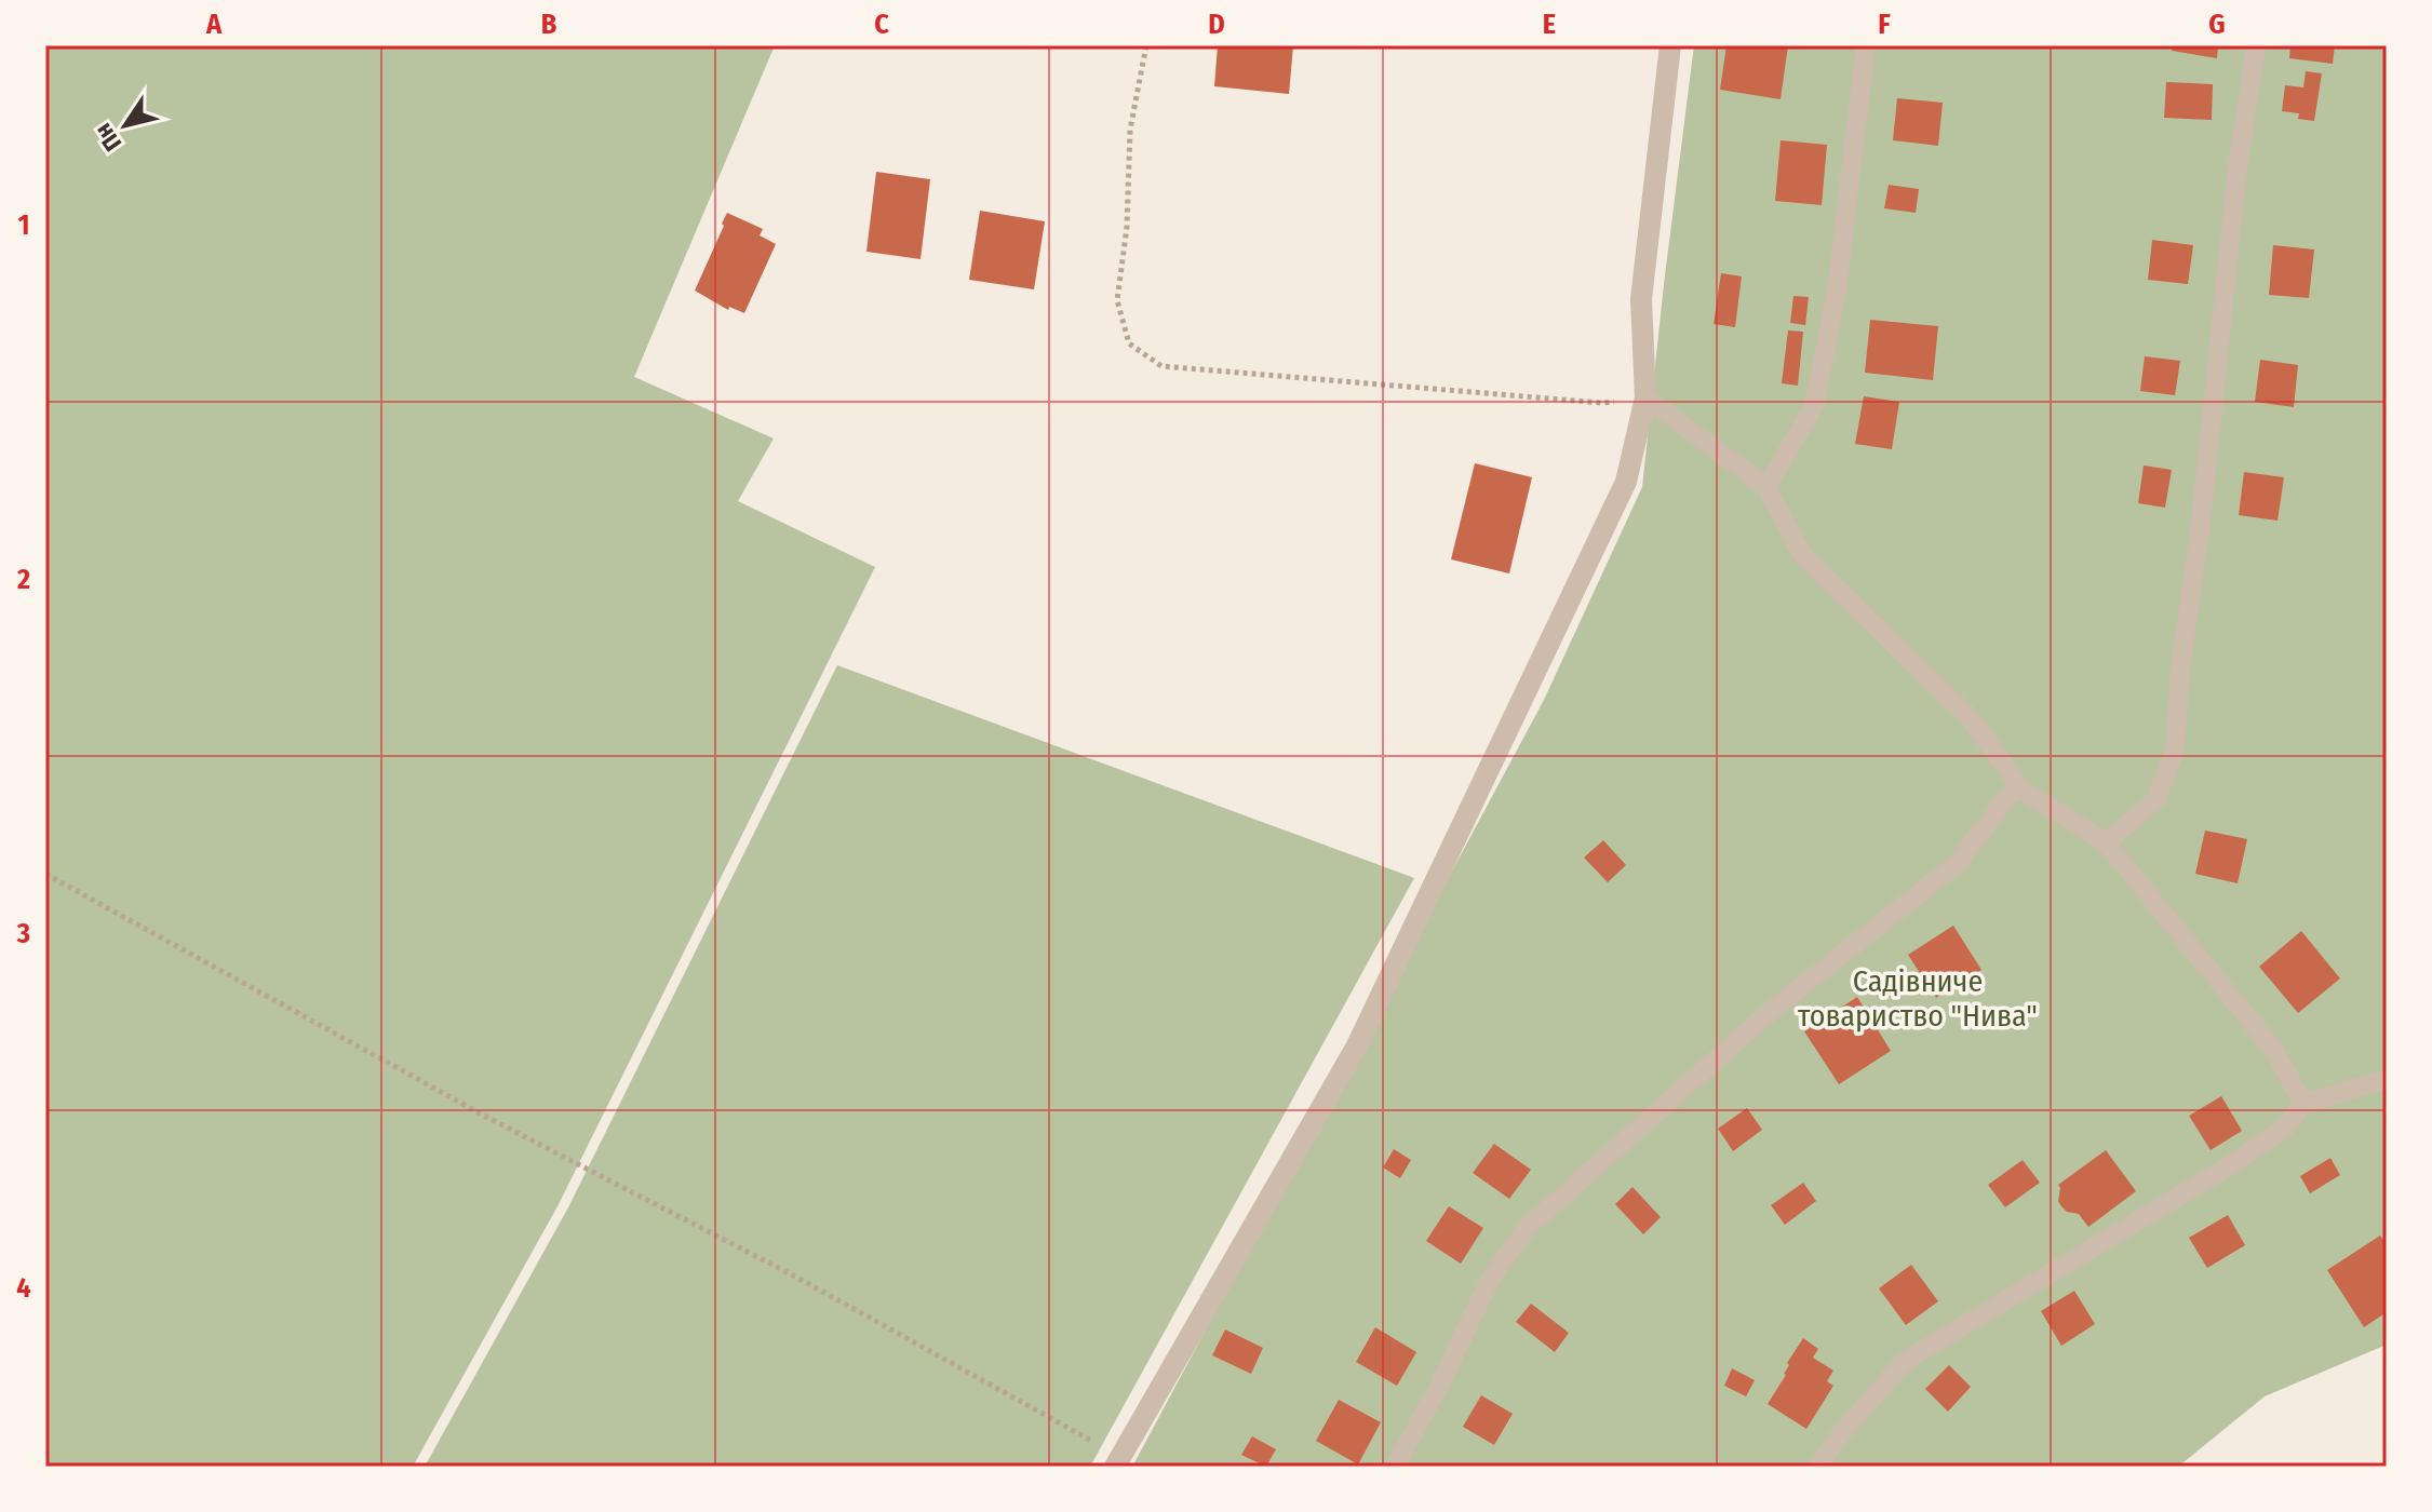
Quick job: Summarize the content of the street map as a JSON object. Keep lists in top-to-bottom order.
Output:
{
  "parks": ["Садівниче товариство \"Нива\""],
  "north": "bottom left",
  "grid": {
    "columns": [
      "A",
      "B",
      "C",
      "D",
      "E",
      "F",
      "G"
    ],
    "rows": [
      "1",
      "2",
      "3",
      "4"
    ]
  }
}
